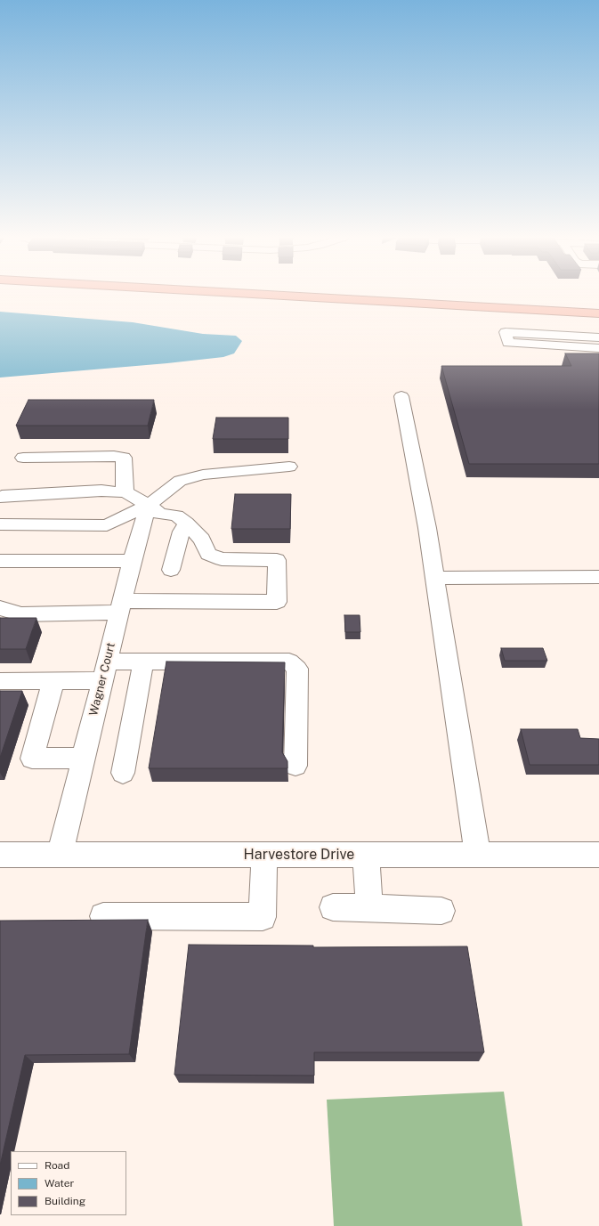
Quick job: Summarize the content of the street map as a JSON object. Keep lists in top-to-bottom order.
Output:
{
  "streets": {
    "street": ["Wagner Court", "Harvestore Drive"]
  },
  "crossings": [
    ["Wagner Court", "Harvestore Drive"]
  ],
  "legend": ["Road", "Water", "Building"]
}
